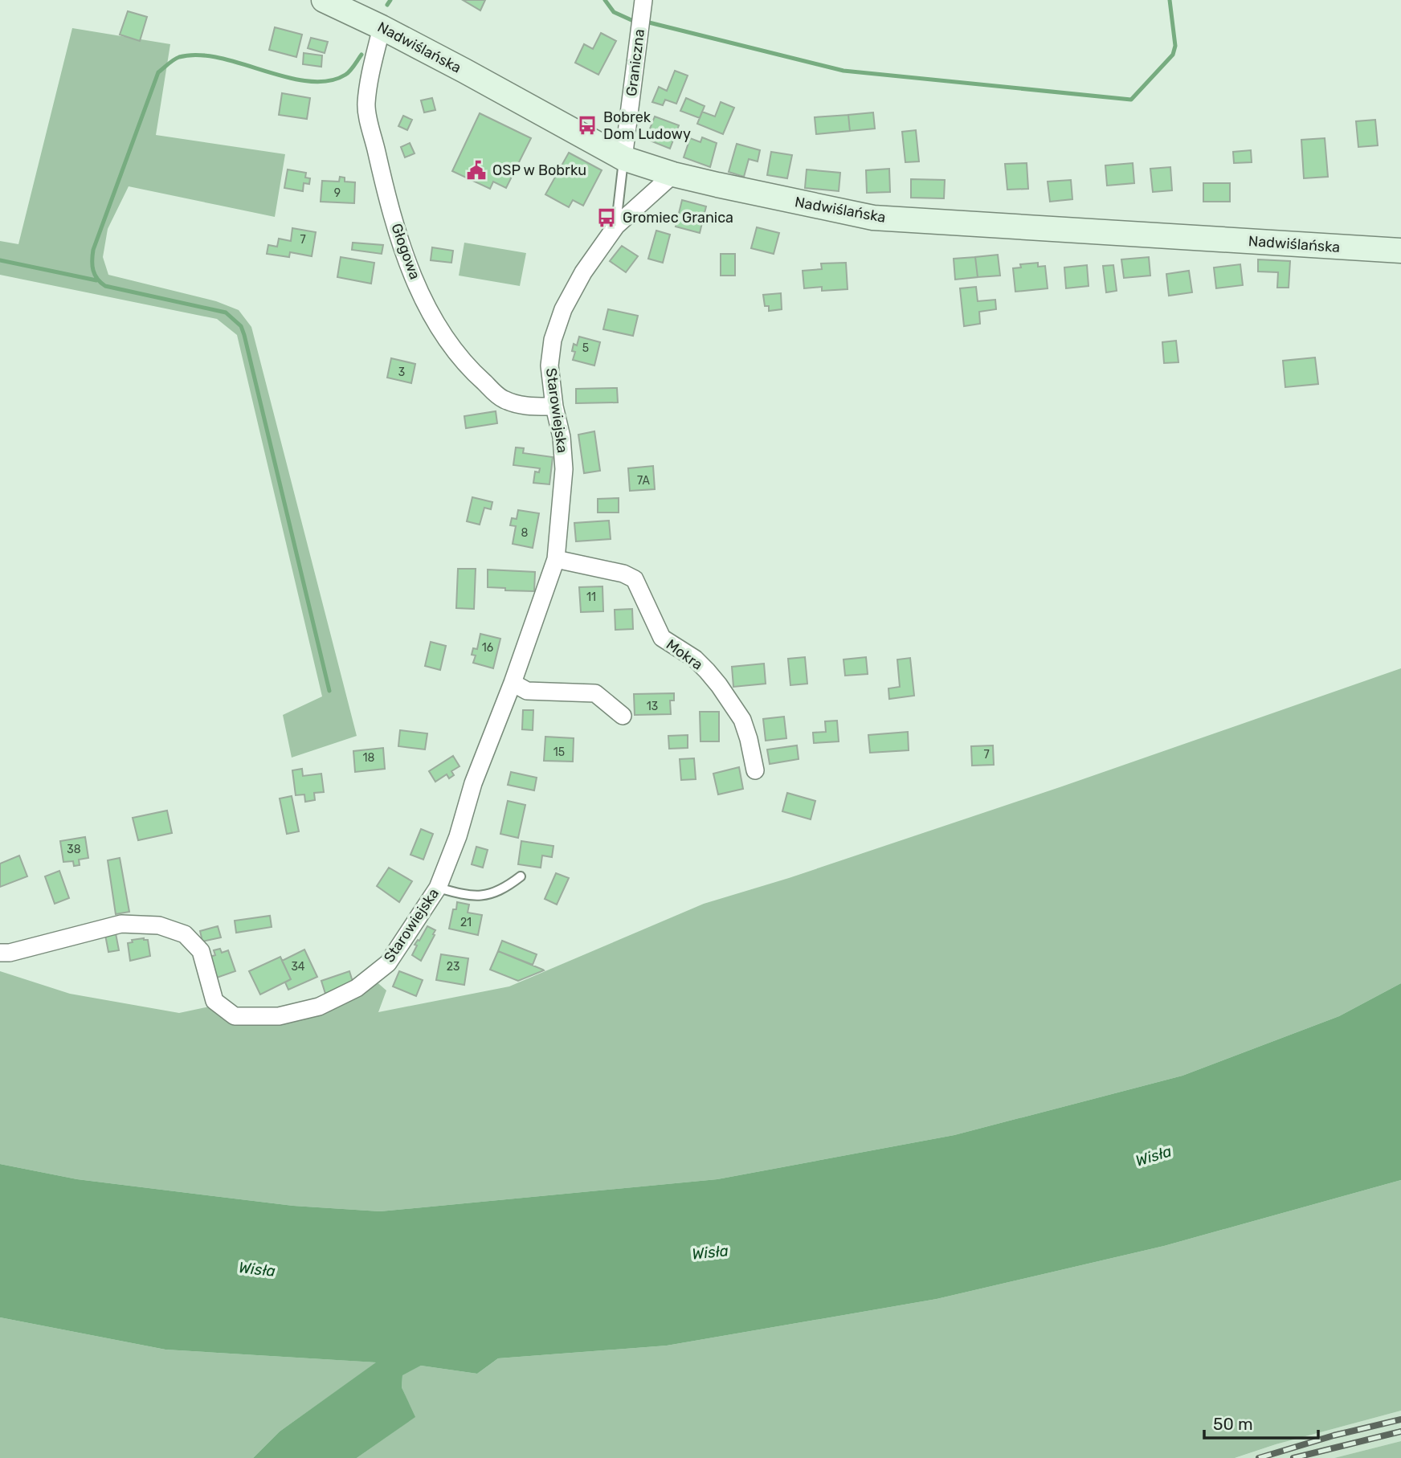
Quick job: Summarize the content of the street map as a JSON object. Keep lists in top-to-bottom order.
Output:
{
  "streets": {
    "street": [
      "Nadwiślańska",
      "Graniczna",
      "Głogowa",
      "Starowiejska",
      "Mokra"
    ]
  },
  "crossings": [
    ["Nadwiślańska", "Graniczna"],
    ["Nadwiślańska", "Głogowa"],
    ["Nadwiślańska", "Starowiejska"],
    ["Głogowa", "Starowiejska"],
    ["Starowiejska", "Mokra"]
  ],
  "water": ["Wisła"],
  "places": {
    "bus stop": ["Bobrek Dom Ludowy", "Gromiec Granica"],
    "public building": ["OSP w Bobrku"]
  },
  "house_numbers": [
    "9",
    "7",
    "5",
    "3",
    "7A",
    "8",
    "11",
    "16",
    "13",
    "15",
    "7",
    "18",
    "38",
    "21",
    "34",
    "23"
  ],
  "scale_bar": "50 m"
}
